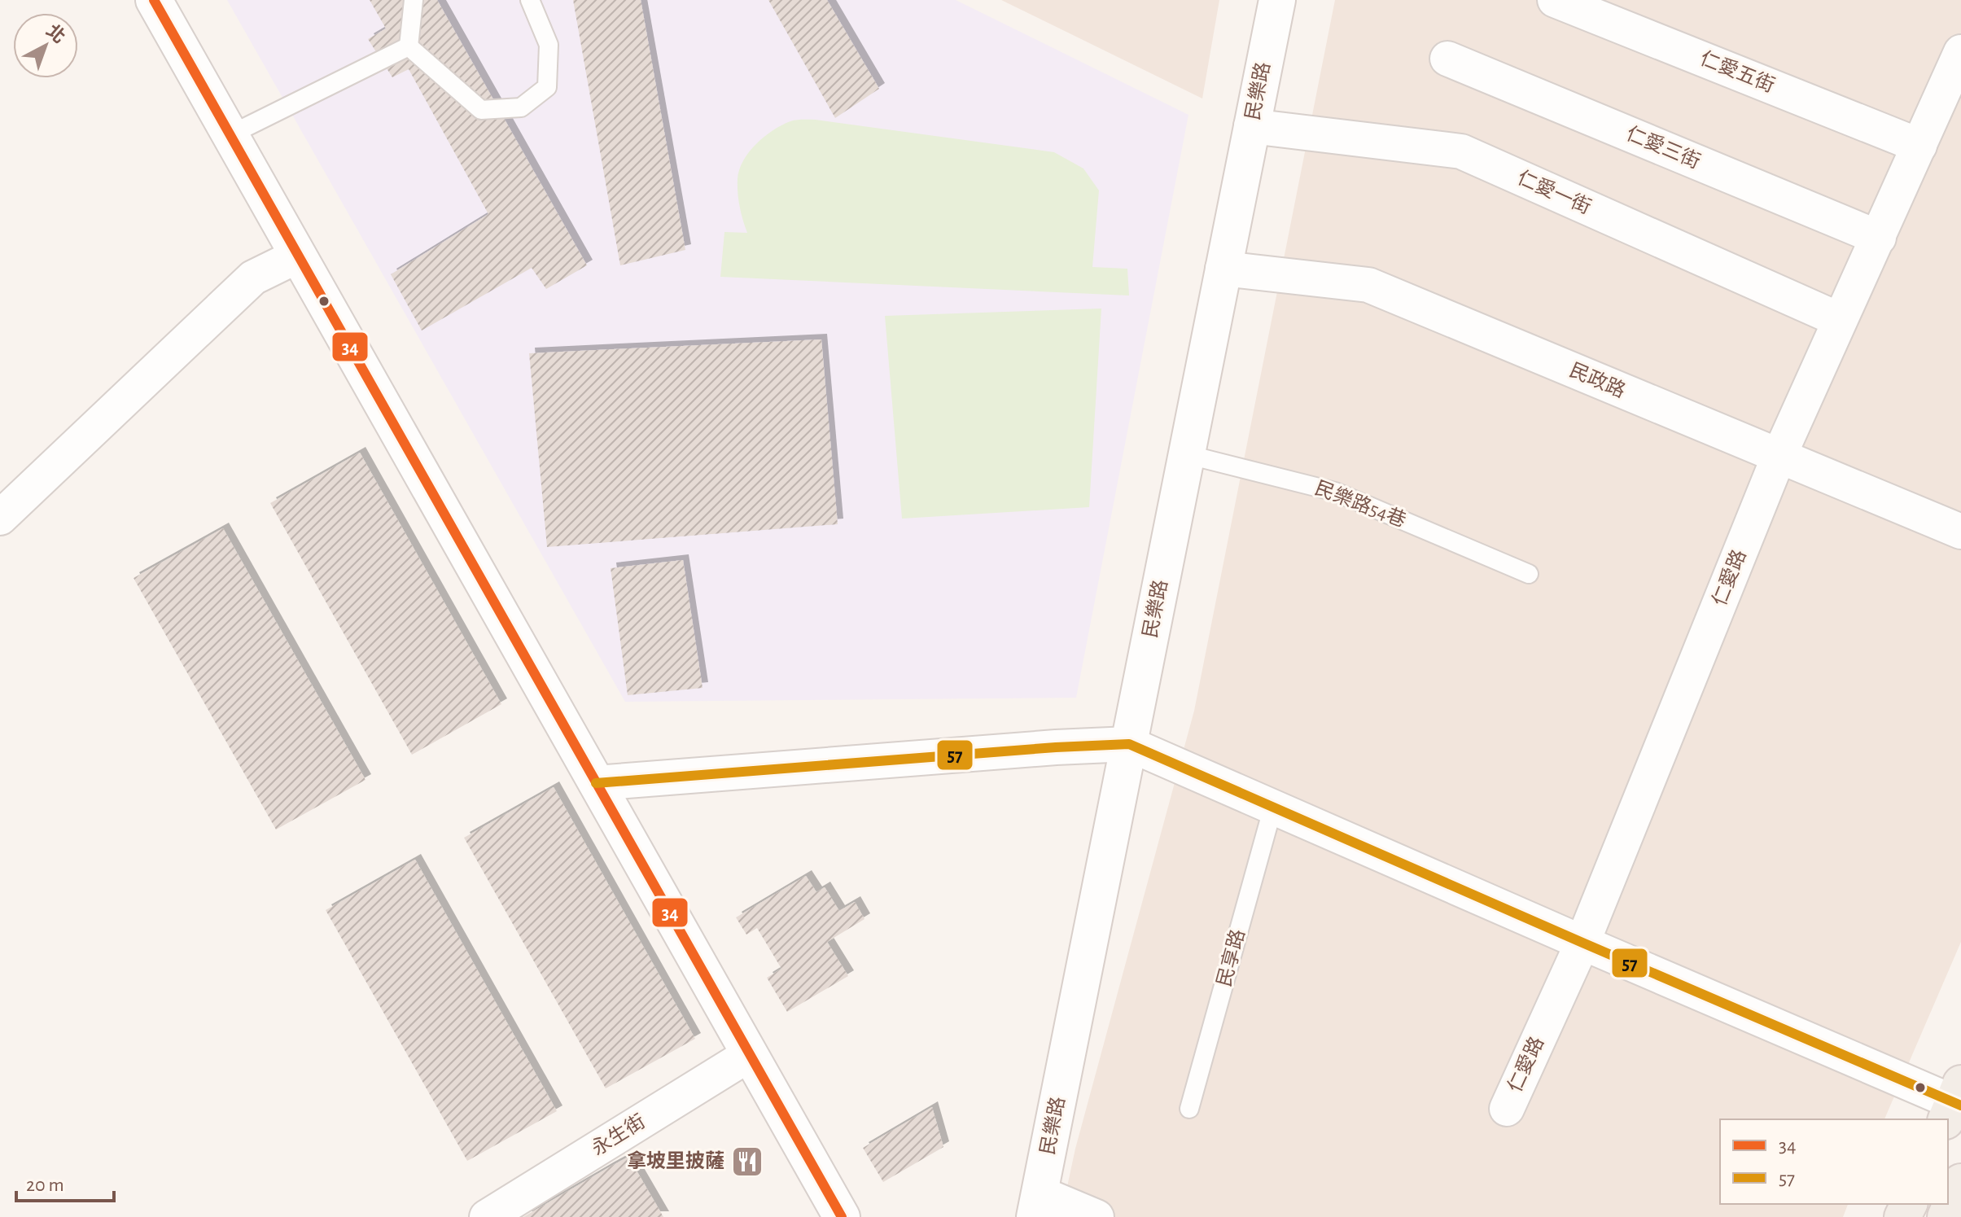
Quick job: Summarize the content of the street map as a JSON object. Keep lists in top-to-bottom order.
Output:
{
  "streets": {
    "street": [
      "仁愛五街",
      "民樂路",
      "仁愛三街",
      "仁愛一街",
      "民政路",
      "仁愛路",
      "永生街"
    ],
    "lane": ["民樂路54巷", "民享路"]
  },
  "crossings": [
    ["仁愛五街", "仁愛路"],
    ["民樂路", "仁愛一街"],
    ["民樂路", "民政路"],
    ["民樂路", "民樂路54巷"],
    ["仁愛三街", "仁愛路"],
    ["仁愛一街", "仁愛路"],
    ["民政路", "仁愛路"]
  ],
  "places": {
    "restaurant": ["拿坡里披薩"]
  },
  "lines": ["transit line 34", "transit line 57"],
  "legend": ["34", "57"],
  "scale_bar": "20 m",
  "north": "top right"
}
